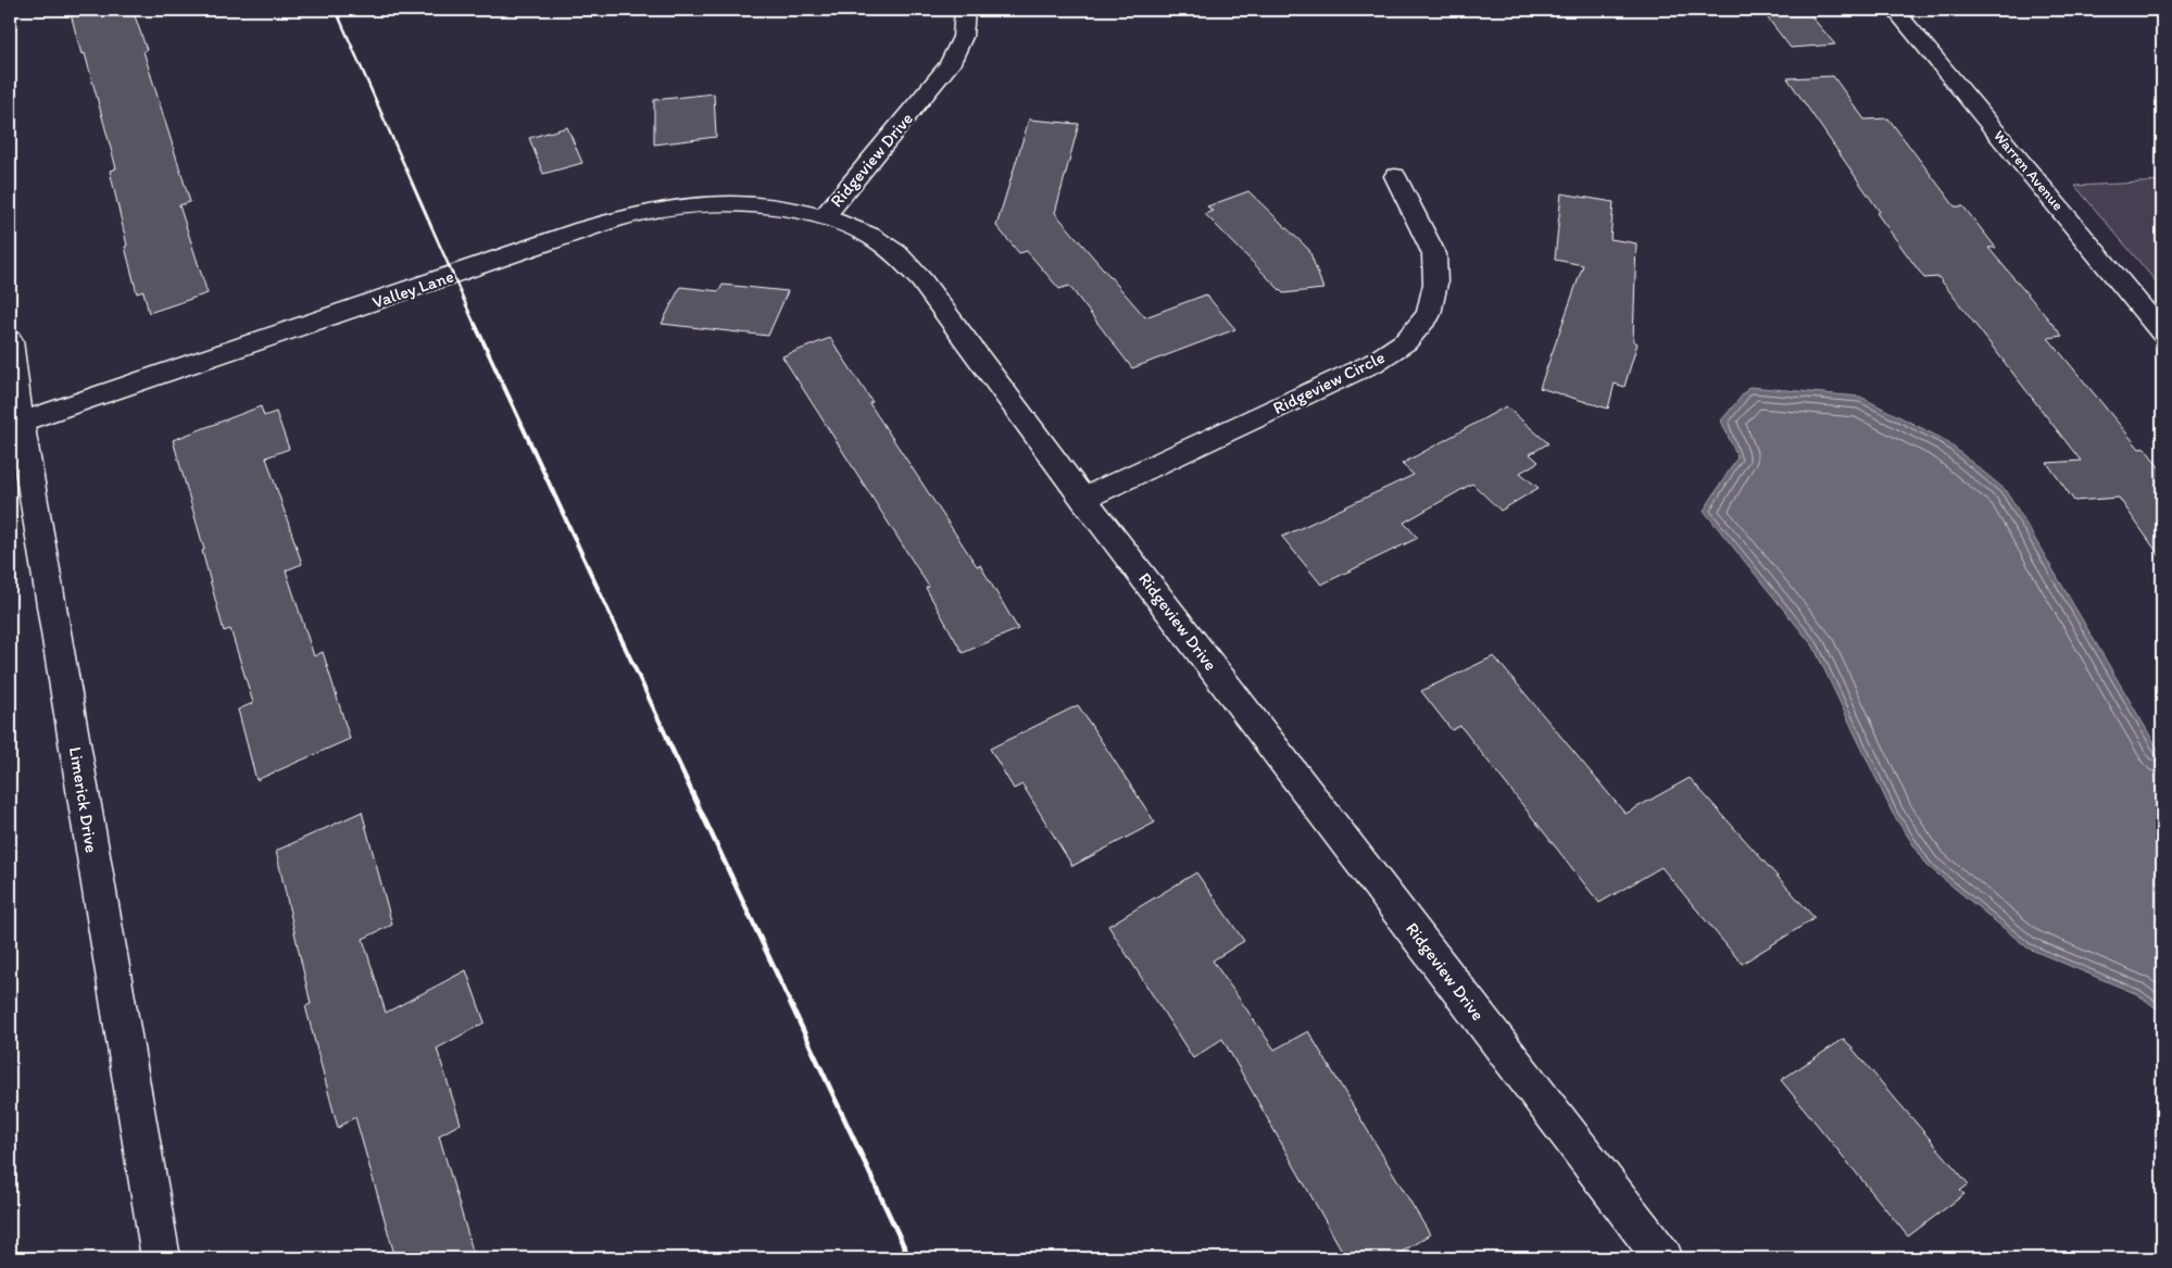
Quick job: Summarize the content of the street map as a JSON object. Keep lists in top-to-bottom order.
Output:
{
  "streets": {
    "street": [
      "Ridgeview Drive",
      "Warren Avenue",
      "Valley Lane",
      "Ridgeview Circle",
      "Limerick Drive"
    ]
  },
  "crossings": [
    ["Ridgeview Drive", "Valley Lane"],
    ["Ridgeview Drive", "Ridgeview Circle"],
    ["Valley Lane", "Limerick Drive"]
  ]
}
